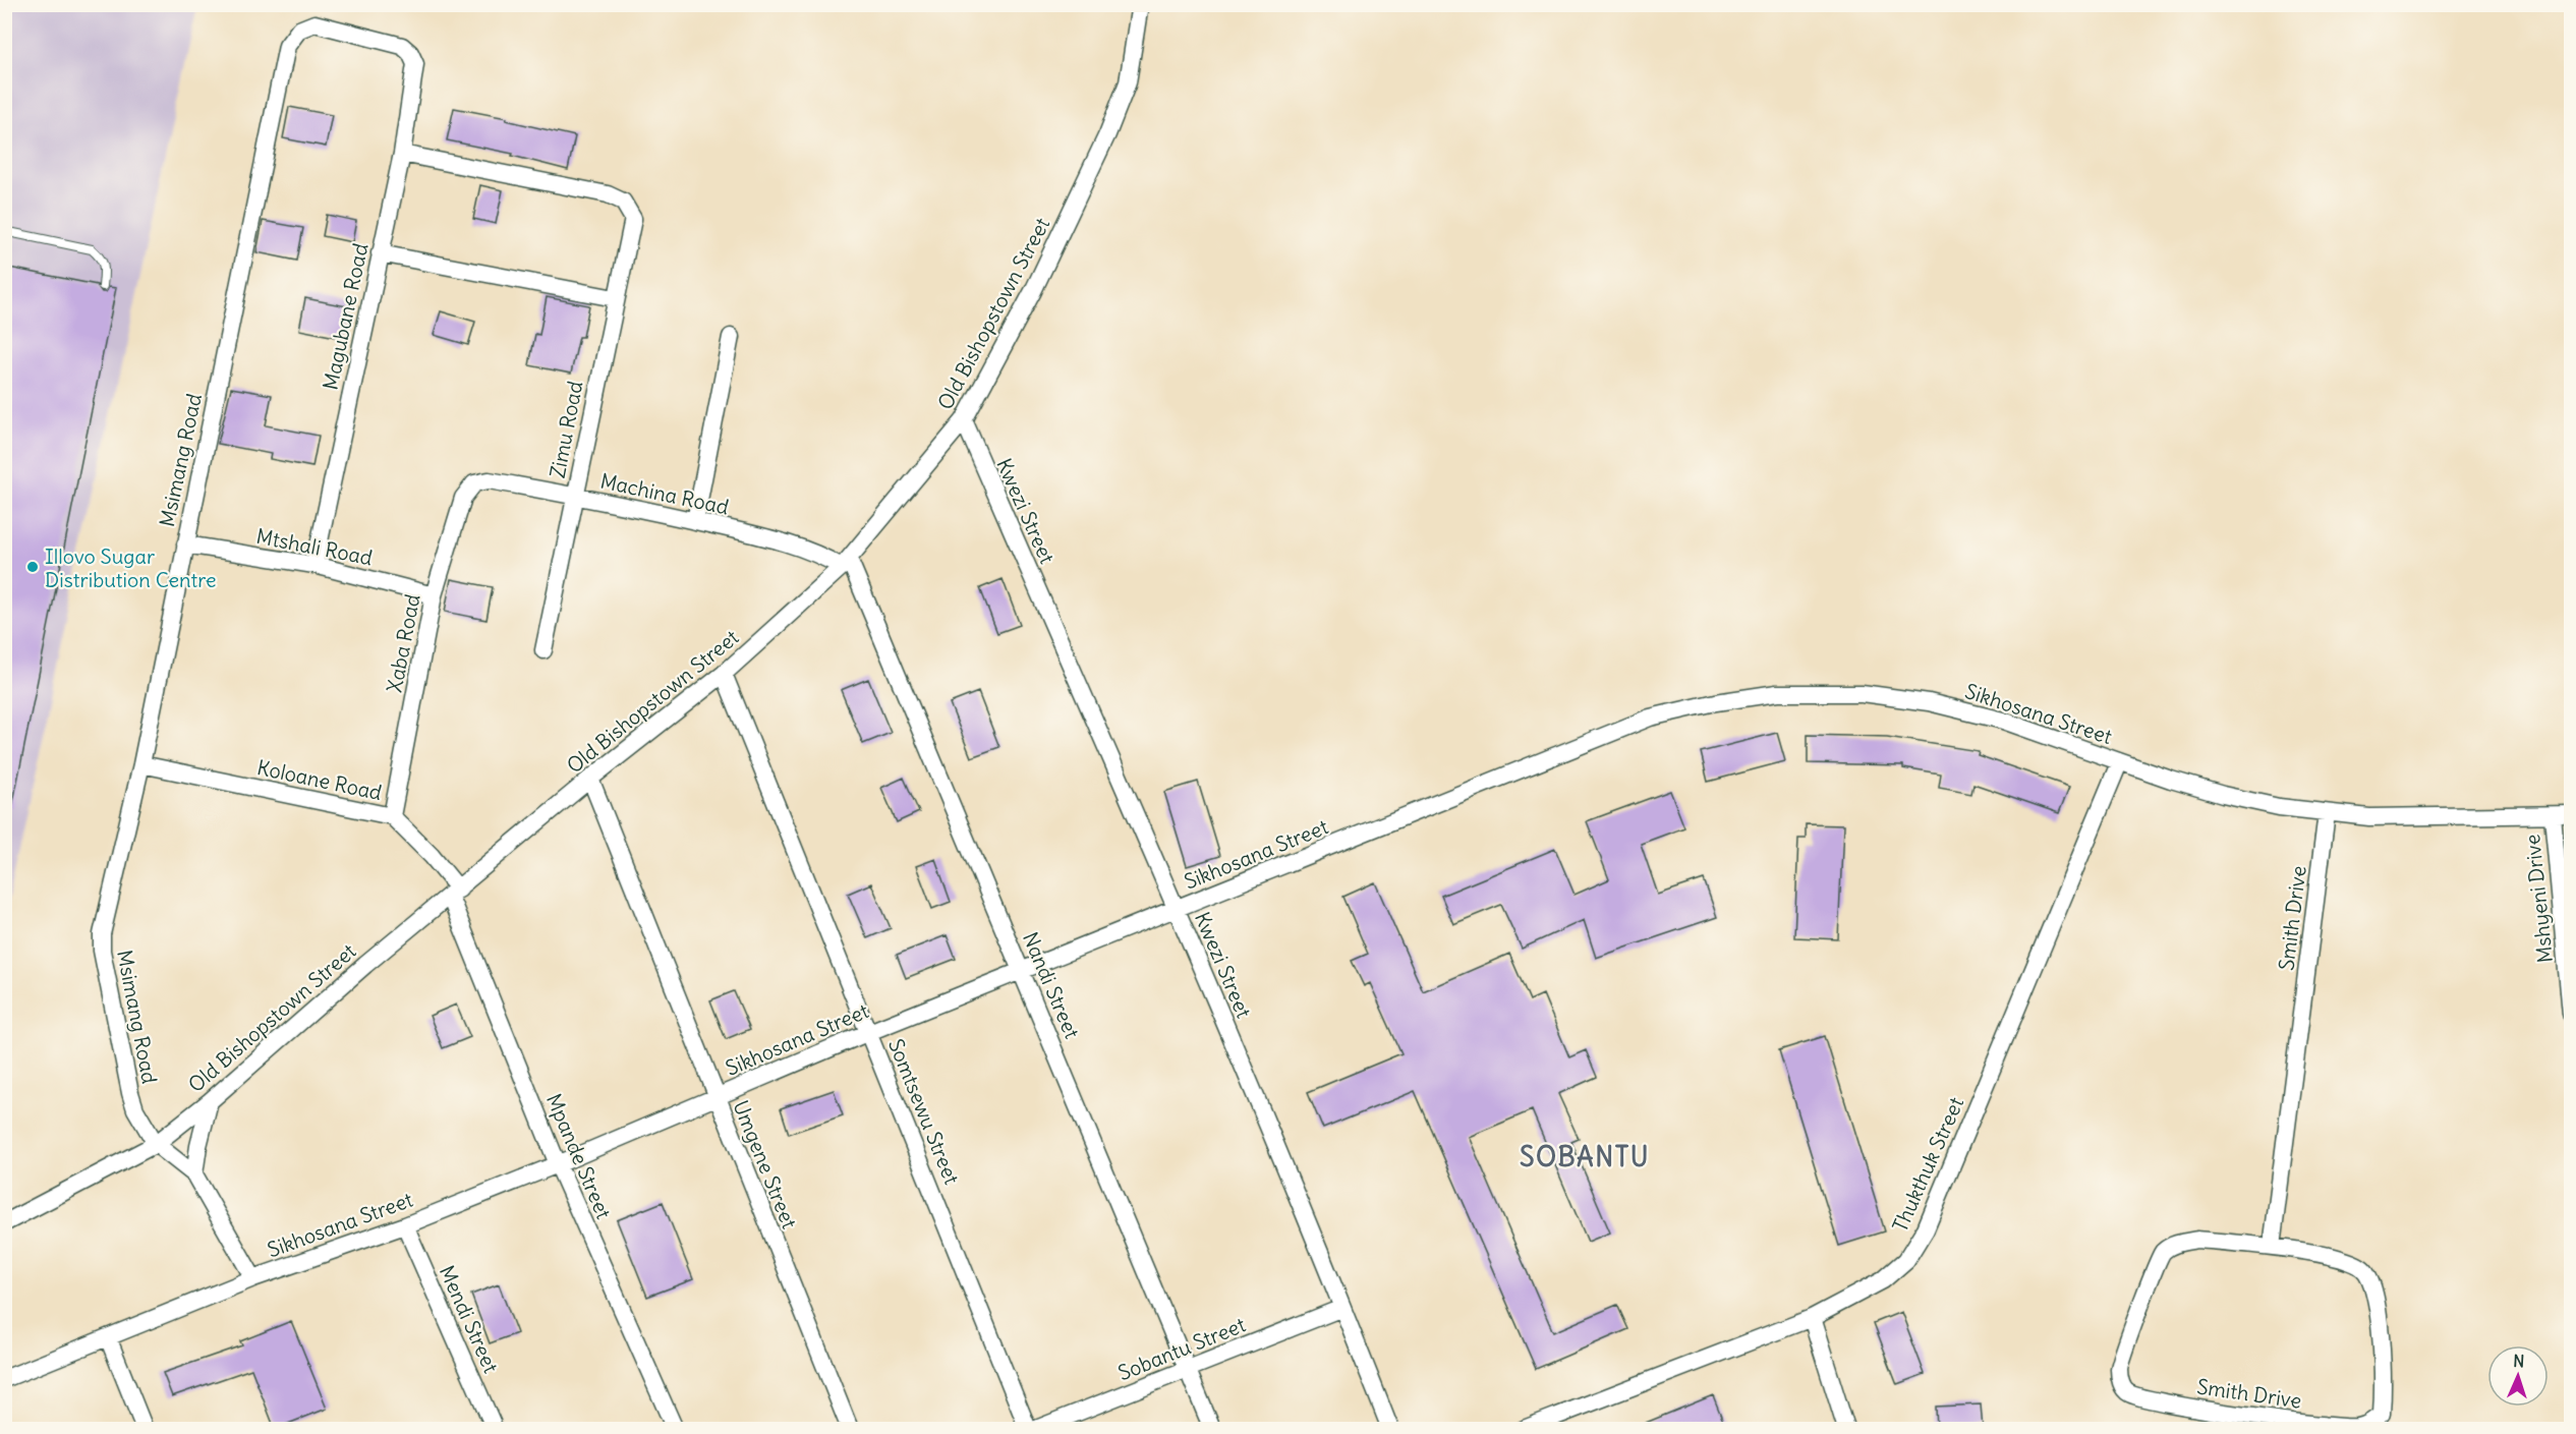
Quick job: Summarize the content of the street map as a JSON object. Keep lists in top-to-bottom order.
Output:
{
  "streets": {
    "street": [
      "Old Bishopstown Street",
      "Magubane Road",
      "Zimu Road",
      "Msimang Road",
      "Machina Road",
      "Kwezi Street",
      "Mtshali Road",
      "Xaba Road",
      "Sikhosana Street",
      "Koloane Road",
      "Mshyeni Drive",
      "Smith Drive",
      "Nandi Street",
      "Somtsewu Street",
      "Mpande Street",
      "Umgene Street",
      "Thukthuk Street",
      "Mendi Street",
      "Sobantu Street"
    ]
  },
  "crossings": [
    ["Old Bishopstown Street", "Msimang Road"],
    ["Old Bishopstown Street", "Machina Road"],
    ["Old Bishopstown Street", "Kwezi Street"],
    ["Old Bishopstown Street", "Koloane Road"],
    ["Old Bishopstown Street", "Nandi Street"],
    ["Old Bishopstown Street", "Somtsewu Street"],
    ["Old Bishopstown Street", "Mpande Street"],
    ["Old Bishopstown Street", "Umgene Street"],
    ["Magubane Road", "Zimu Road"],
    ["Magubane Road", "Msimang Road"],
    ["Magubane Road", "Mtshali Road"],
    ["Zimu Road", "Machina Road"],
    ["Msimang Road", "Mtshali Road"],
    ["Msimang Road", "Koloane Road"],
    ["Machina Road", "Xaba Road"],
    ["Machina Road", "Nandi Street"],
    ["Kwezi Street", "Sikhosana Street"],
    ["Kwezi Street", "Sobantu Street"],
    ["Mtshali Road", "Xaba Road"],
    ["Xaba Road", "Koloane Road"],
    ["Sikhosana Street", "Mshyeni Drive"],
    ["Sikhosana Street", "Smith Drive"],
    ["Sikhosana Street", "Nandi Street"],
    ["Sikhosana Street", "Somtsewu Street"],
    ["Sikhosana Street", "Mpande Street"],
    ["Sikhosana Street", "Umgene Street"],
    ["Sikhosana Street", "Thukthuk Street"],
    ["Sikhosana Street", "Mendi Street"],
    ["Koloane Road", "Mpande Street"],
    ["Nandi Street", "Sobantu Street"]
  ],
  "districts": ["SOBANTU"],
  "places": ["Illovo Sugar Distribution Centre"],
  "north": "top"
}
